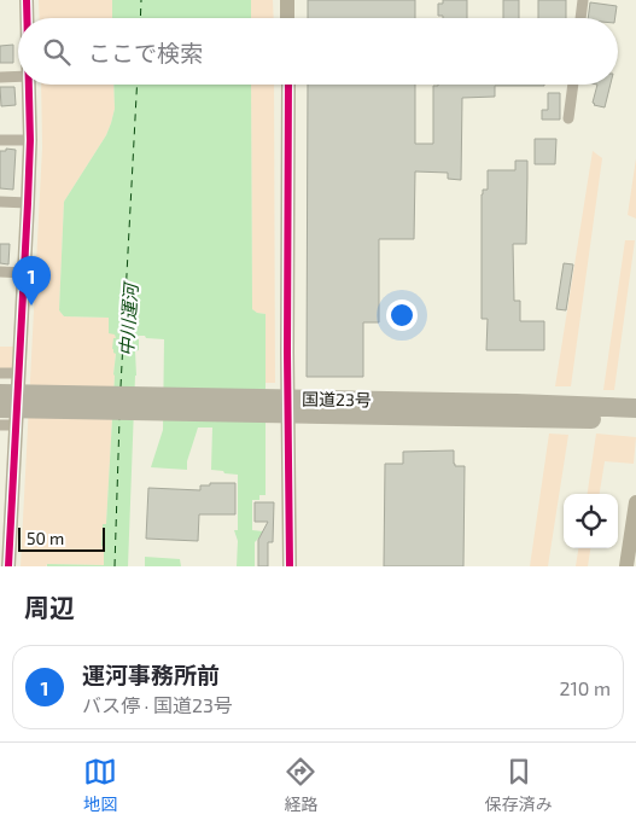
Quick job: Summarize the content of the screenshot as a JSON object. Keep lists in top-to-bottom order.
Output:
{
  "streets": {
    "highway": ["国道23号"]
  },
  "water": ["中川運河"],
  "scale_bar": "50 m",
  "page": {
    "search": "ここで検索",
    "pins": "1",
    "scale": "50 m",
    "heading": "周辺",
    "list": [
      {
        "mark": "1",
        "name": "運河事務所前",
        "note": "バス停 · 国道23号",
        "value": "210 m"
      }
    ],
    "nav": ["地図", "経路", "保存済み"]
  }
}
